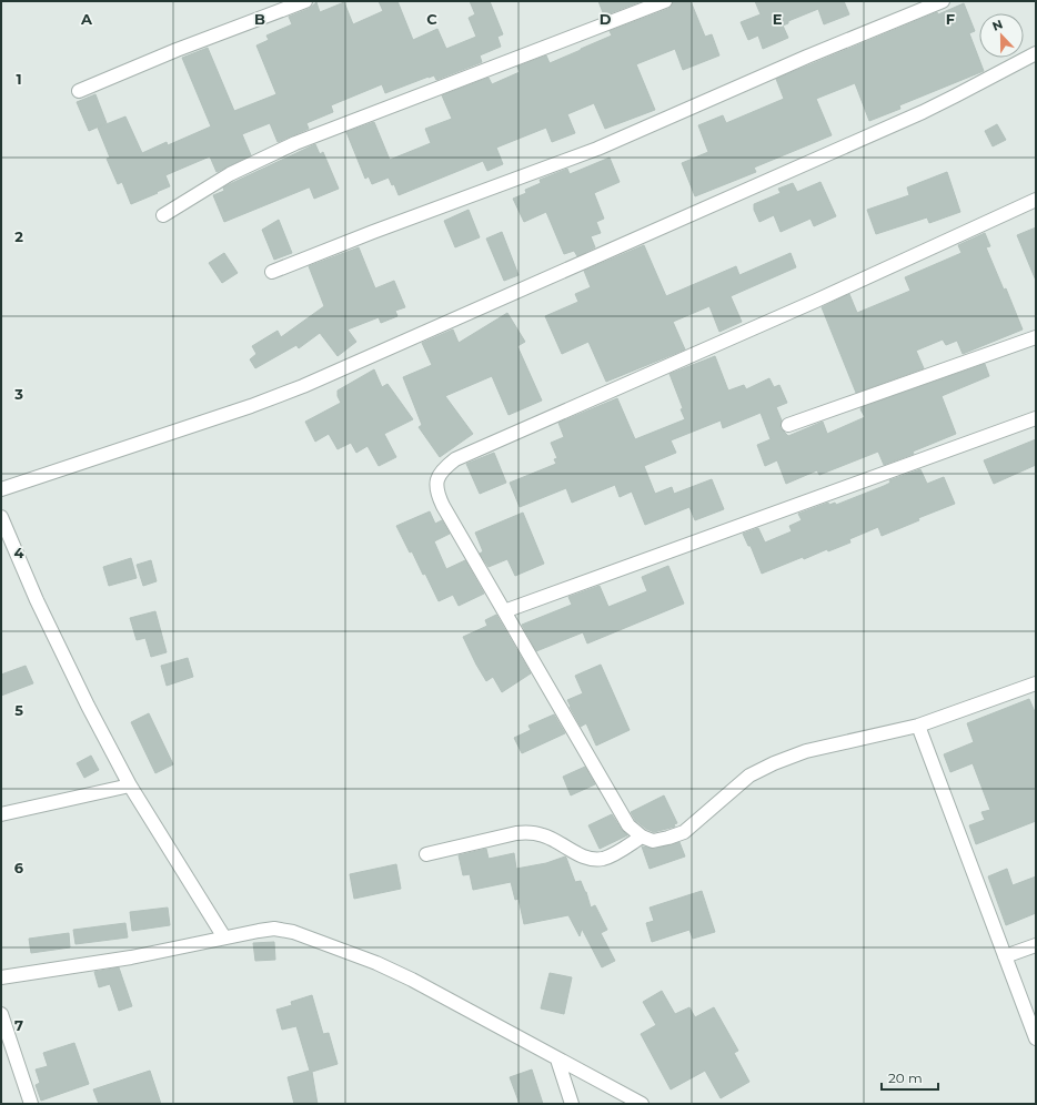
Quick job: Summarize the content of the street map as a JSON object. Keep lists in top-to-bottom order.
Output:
{
  "scale_bar": "20 m",
  "north": "top",
  "grid": {
    "columns": [
      "A",
      "B",
      "C",
      "D",
      "E",
      "F"
    ],
    "rows": [
      "1",
      "2",
      "3",
      "4",
      "5",
      "6",
      "7"
    ]
  }
}
